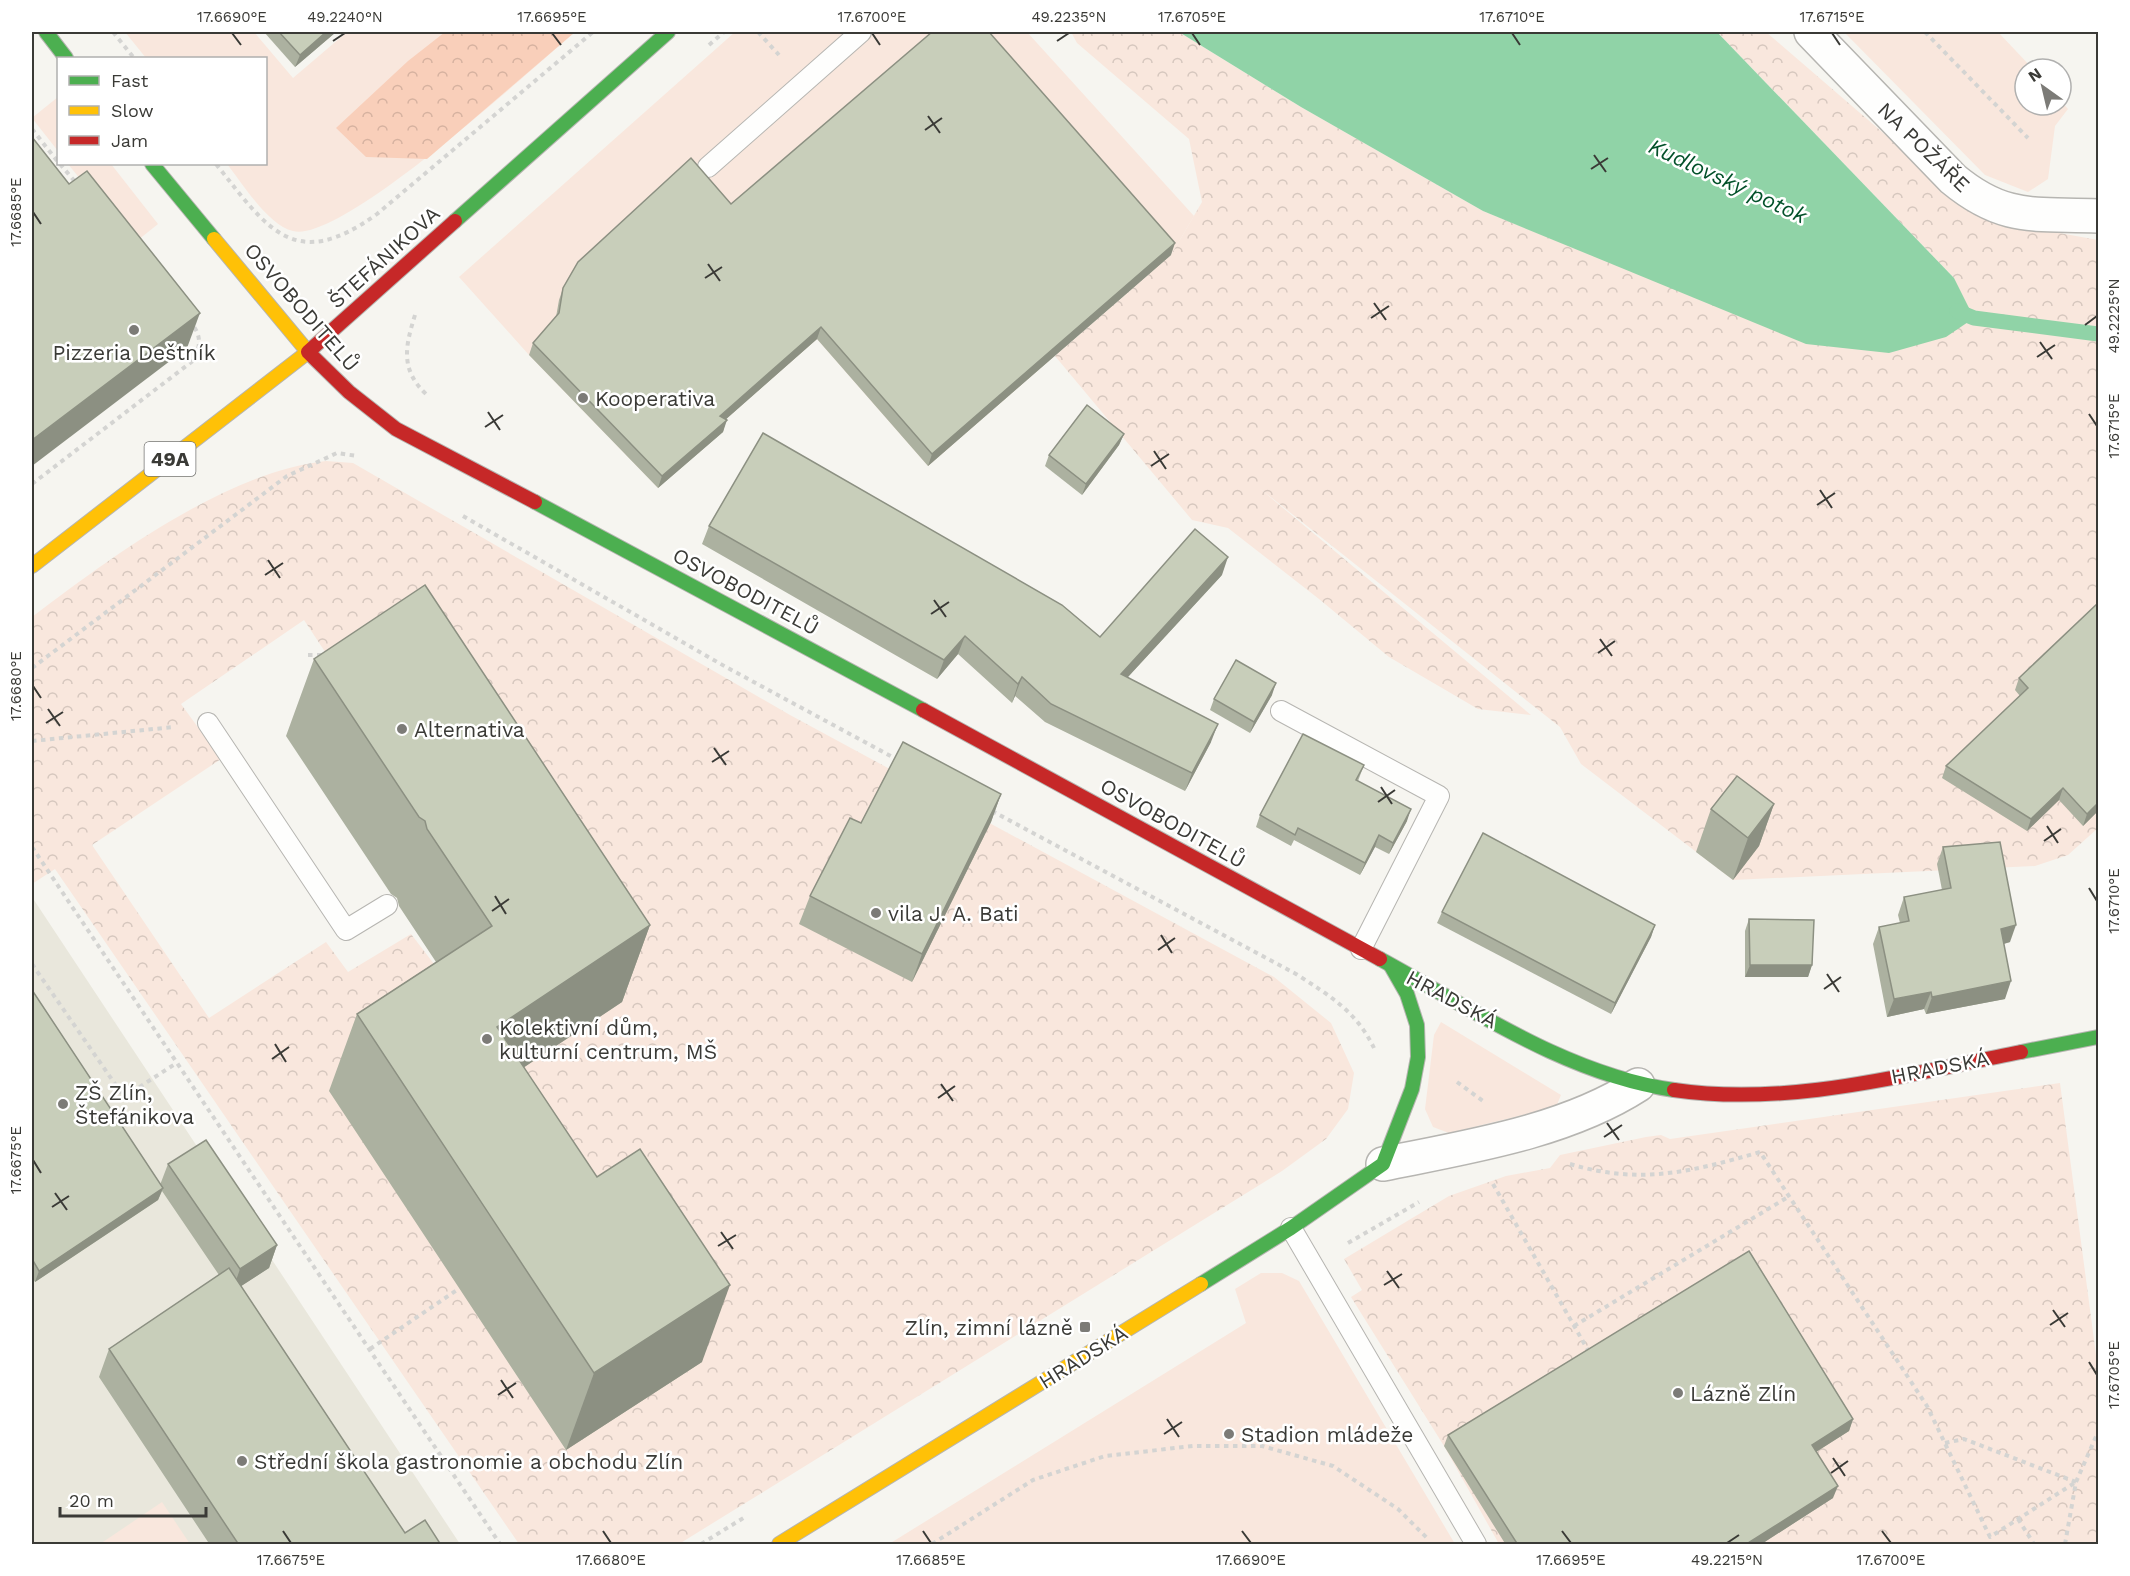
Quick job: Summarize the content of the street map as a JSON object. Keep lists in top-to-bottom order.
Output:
{
  "streets": {
    "street": [
      "NA POŽÁŘE",
      "ŠTEFÁNIKOVA",
      "OSVOBODITELŮ",
      "49A",
      "HRADSKÁ"
    ]
  },
  "crossings": [
    ["ŠTEFÁNIKOVA", "OSVOBODITELŮ"],
    ["OSVOBODITELŮ", "HRADSKÁ"]
  ],
  "water": ["Kudlovský potok"],
  "places": {
    "other": [
      "Pizzeria Deštník",
      "Kooperativa",
      "Alternativa",
      "vila J. A. Bati",
      "Kolektivní dům, kulturní centrum, MŠ",
      "ZŠ Zlín, Štefánikova",
      "Lázně Zlín",
      "Stadion mládeže",
      "Střední škola gastronomie a obchodu Zlín"
    ],
    "transit": ["Zlín, zimní lázně"]
  },
  "legend": ["Fast", "Slow", "Jam"],
  "scale_bar": "20 m",
  "north": "top left",
  "coordinates": [
    "17.6690°E",
    "49.2240°N",
    "17.6695°E",
    "17.6700°E",
    "49.2235°N",
    "17.6705°E",
    "17.6710°E",
    "17.6715°E",
    "17.6685°E",
    "49.2225°N",
    "17.6680°E",
    "17.6675°E",
    "49.2215°N"
  ]
}
